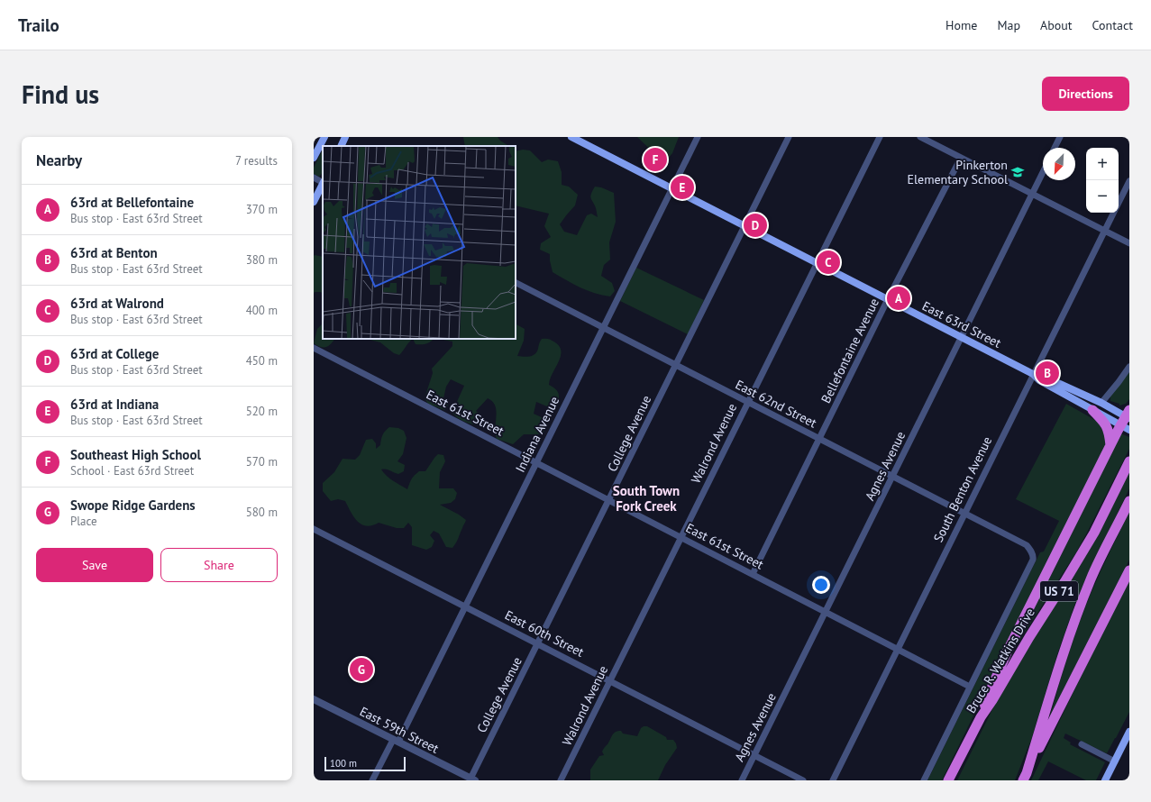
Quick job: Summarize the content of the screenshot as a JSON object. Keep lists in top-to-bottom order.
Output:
{
  "streets": {
    "highway": ["US 71", "Bruce R. Watkins Drive"],
    "main road": ["East 63rd Street"],
    "street": [
      "Bellefontaine Avenue",
      "East 62nd Street",
      "East 61st Street",
      "College Avenue",
      "Indiana Avenue",
      "Walrond Avenue",
      "Agnes Avenue",
      "South Benton Avenue",
      "East 60th Street",
      "East 59th Street"
    ]
  },
  "crossings": [
    ["East 63rd Street", "Bellefontaine Avenue"],
    ["East 63rd Street", "College Avenue"],
    ["East 63rd Street", "Indiana Avenue"],
    ["East 63rd Street", "Walrond Avenue"],
    ["East 63rd Street", "Agnes Avenue"],
    ["East 63rd Street", "South Benton Avenue"],
    ["Bellefontaine Avenue", "East 62nd Street"],
    ["Bellefontaine Avenue", "East 61st Street"],
    ["East 62nd Street", "East 61st Street"],
    ["East 62nd Street", "College Avenue"],
    ["East 62nd Street", "Indiana Avenue"],
    ["East 62nd Street", "Walrond Avenue"],
    ["East 62nd Street", "Agnes Avenue"],
    ["East 62nd Street", "South Benton Avenue"],
    ["East 61st Street", "College Avenue"],
    ["East 61st Street", "Indiana Avenue"],
    ["East 61st Street", "Walrond Avenue"],
    ["East 61st Street", "Agnes Avenue"],
    ["East 61st Street", "South Benton Avenue"],
    ["College Avenue", "East 60th Street"],
    ["College Avenue", "East 59th Street"],
    ["Indiana Avenue", "East 60th Street"],
    ["Indiana Avenue", "East 59th Street"],
    ["Walrond Avenue", "East 60th Street"],
    ["Agnes Avenue", "East 60th Street"]
  ],
  "districts": ["South Town Fork Creek"],
  "places": {
    "school or university": ["Pinkerton Elementary School"]
  },
  "scale_bar": "100 m",
  "north": "bottom left",
  "page": {
    "header": "Trailo",
    "nav": [
      "Home",
      "Map",
      "About",
      "Contact"
    ],
    "buttons": [
      "Directions",
      ["Save", "Share"]
    ],
    "title": "Find us",
    "heading": ["Nearby", "7 results"],
    "pins": [
      "F",
      "E",
      "D",
      "C",
      "A",
      "B",
      "G"
    ],
    "map_buttons": ["+", "−"],
    "list": [
      {
        "mark": "A",
        "name": "63rd at Bellefontaine",
        "note": "Bus stop · East 63rd Street",
        "value": "370 m"
      },
      {
        "mark": "B",
        "name": "63rd at Benton",
        "note": "Bus stop · East 63rd Street",
        "value": "380 m"
      },
      {
        "mark": "C",
        "name": "63rd at Walrond",
        "note": "Bus stop · East 63rd Street",
        "value": "400 m"
      },
      {
        "mark": "D",
        "name": "63rd at College",
        "note": "Bus stop · East 63rd Street",
        "value": "450 m"
      },
      {
        "mark": "E",
        "name": "63rd at Indiana",
        "note": "Bus stop · East 63rd Street",
        "value": "520 m"
      },
      {
        "mark": "F",
        "name": "Southeast High School",
        "note": "School · East 63rd Street",
        "value": "570 m"
      },
      {
        "mark": "G",
        "name": "Swope Ridge Gardens",
        "note": "Place",
        "value": "580 m"
      }
    ],
    "scale": "100 m"
  }
}
